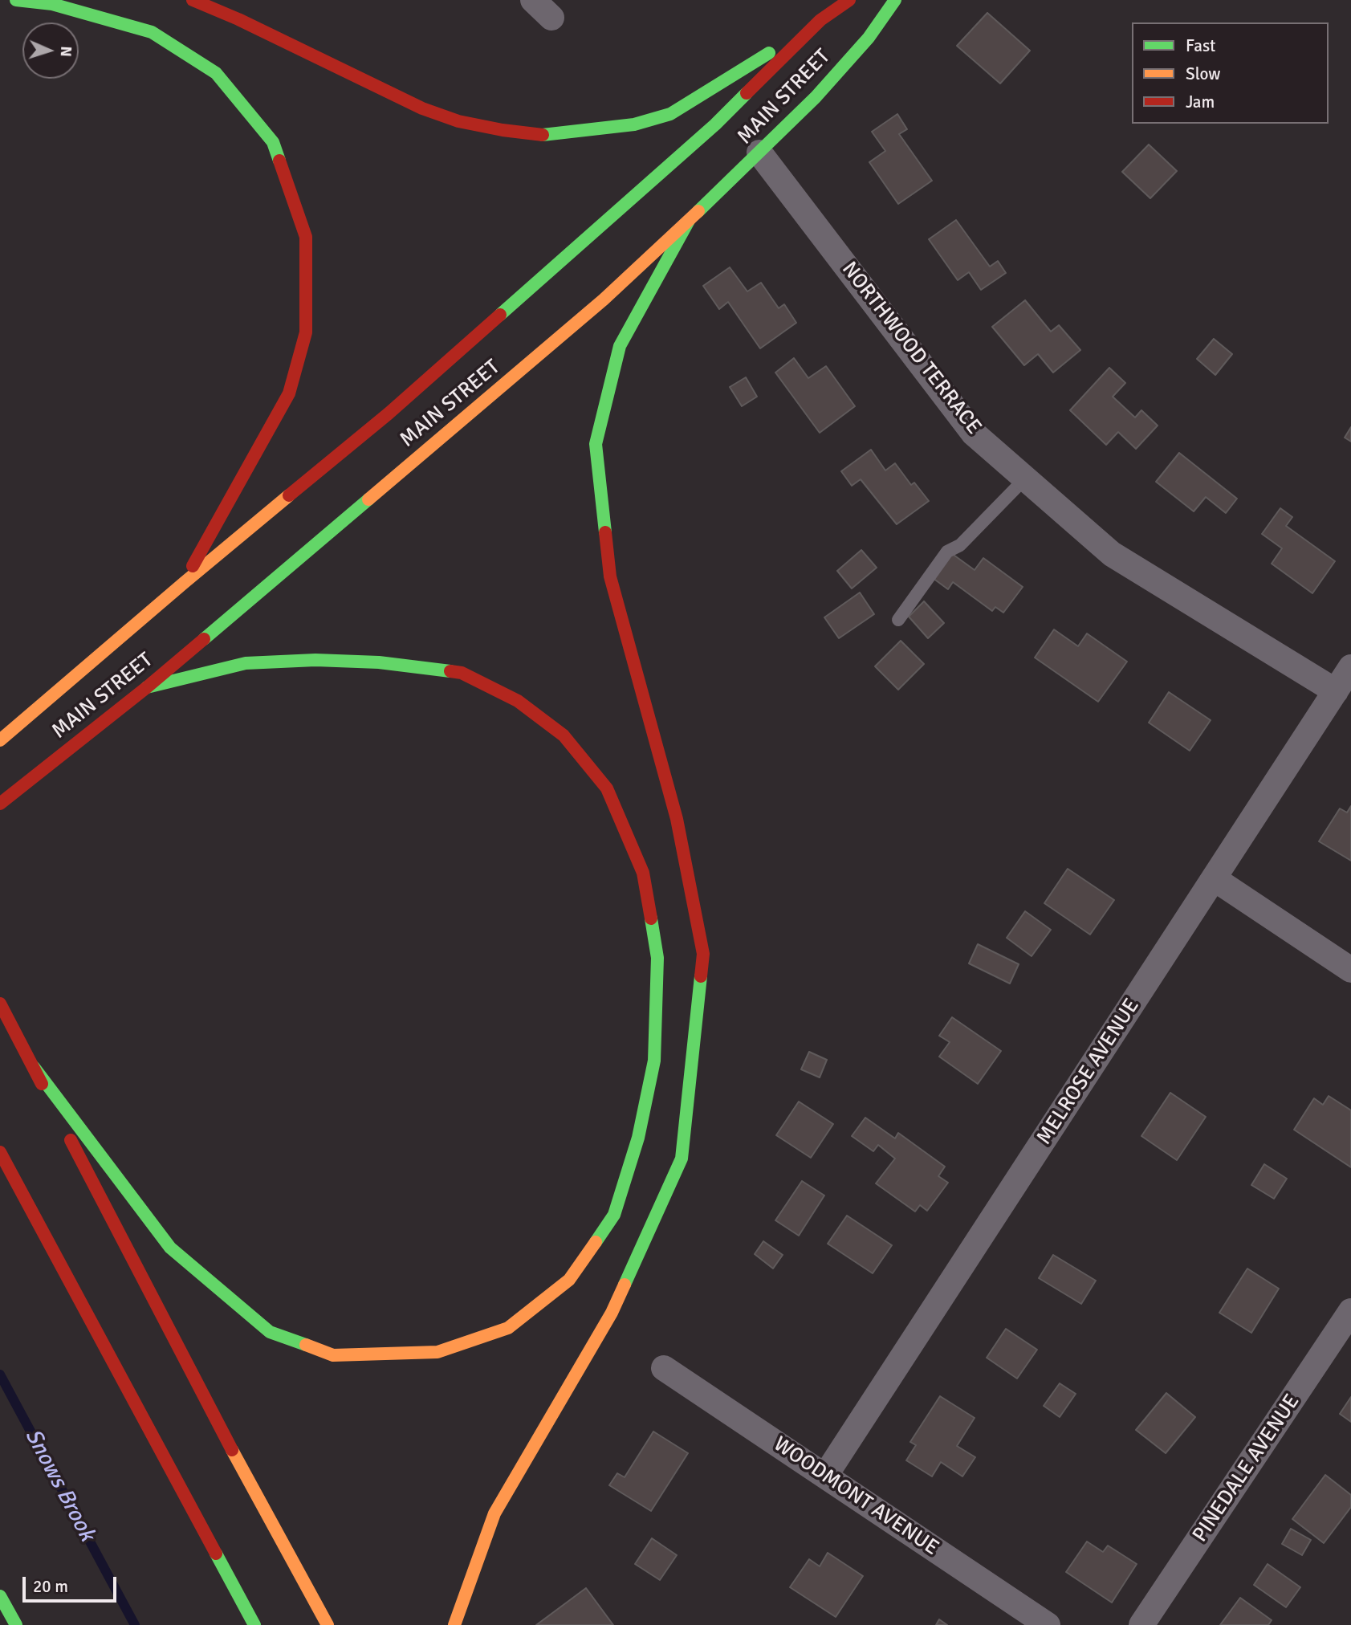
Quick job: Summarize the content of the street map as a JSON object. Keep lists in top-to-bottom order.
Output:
{
  "streets": {
    "highway": ["MAIN STREET"],
    "street": [
      "NORTHWOOD TERRACE",
      "MELROSE AVENUE",
      "PINEDALE AVENUE",
      "WOODMONT AVENUE"
    ]
  },
  "crossings": [
    ["MAIN STREET", "NORTHWOOD TERRACE"],
    ["NORTHWOOD TERRACE", "MELROSE AVENUE"],
    ["MELROSE AVENUE", "WOODMONT AVENUE"]
  ],
  "water": ["Snows Brook"],
  "legend": ["Fast", "Slow", "Jam"],
  "scale_bar": "20 m",
  "north": "right"
}
